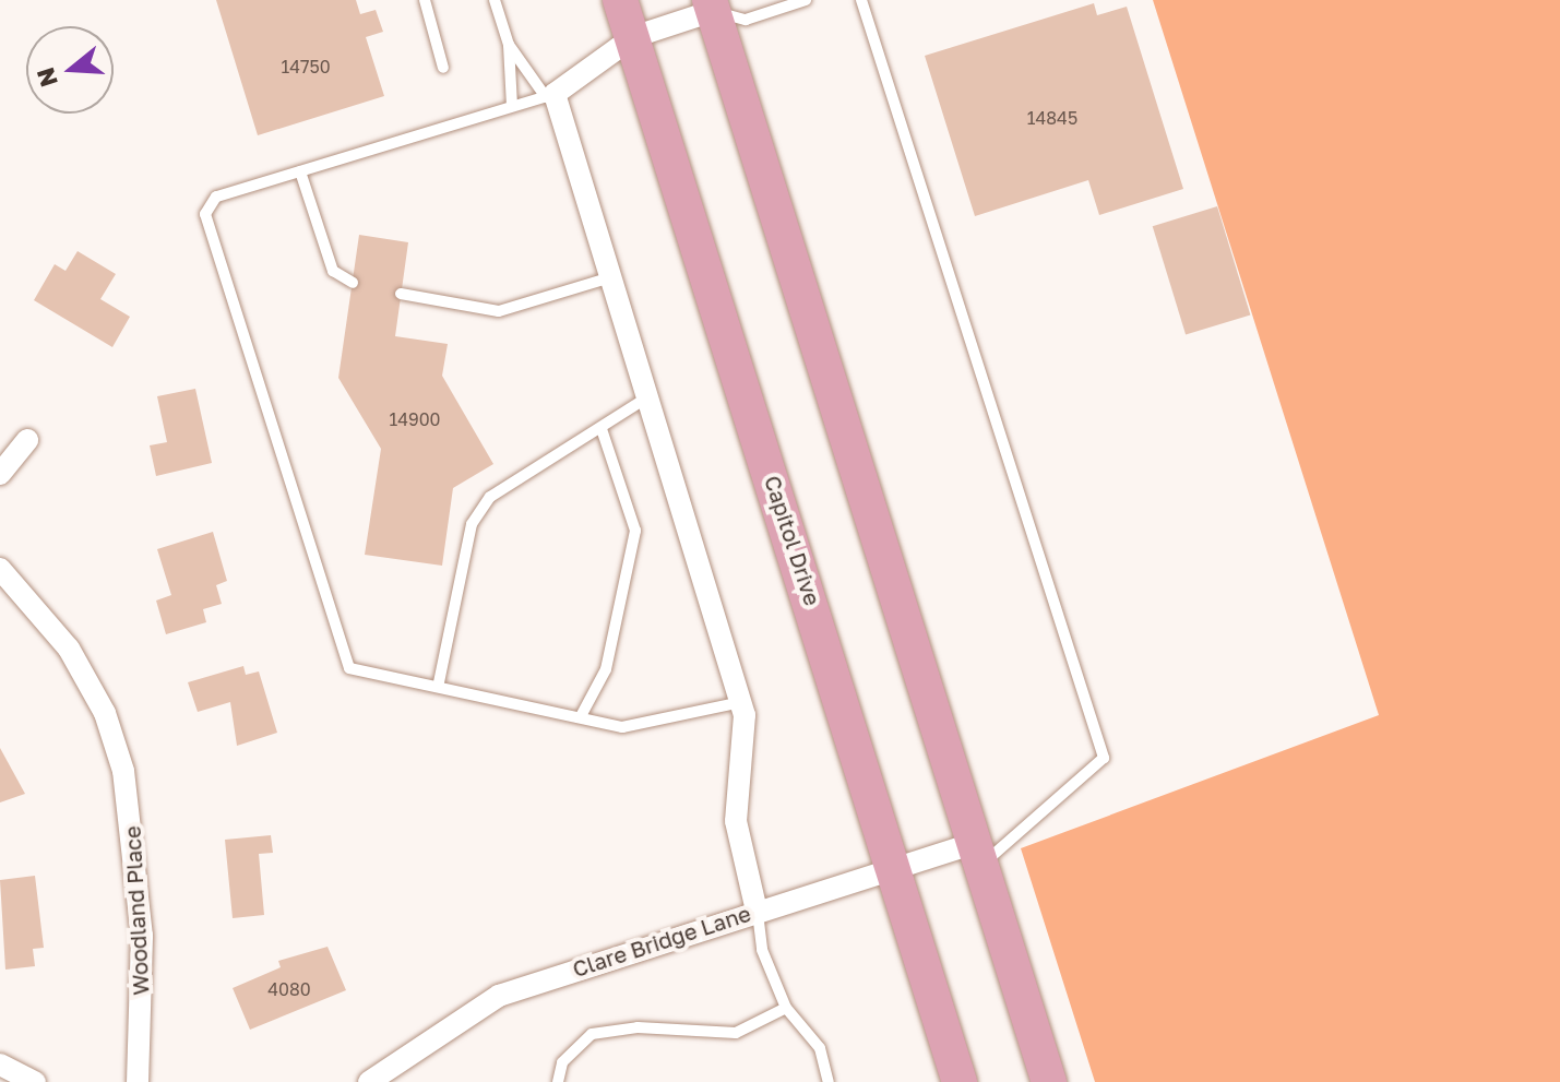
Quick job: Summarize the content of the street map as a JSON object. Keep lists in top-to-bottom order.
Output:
{
  "streets": {
    "main road": ["Capitol Drive"],
    "street": ["Woodland Place", "Clare Bridge Lane"]
  },
  "crossings": [
    ["Capitol Drive", "Clare Bridge Lane"]
  ],
  "house_numbers": [
    "14750",
    "14845",
    "14900",
    "4080"
  ],
  "north": "left"
}
